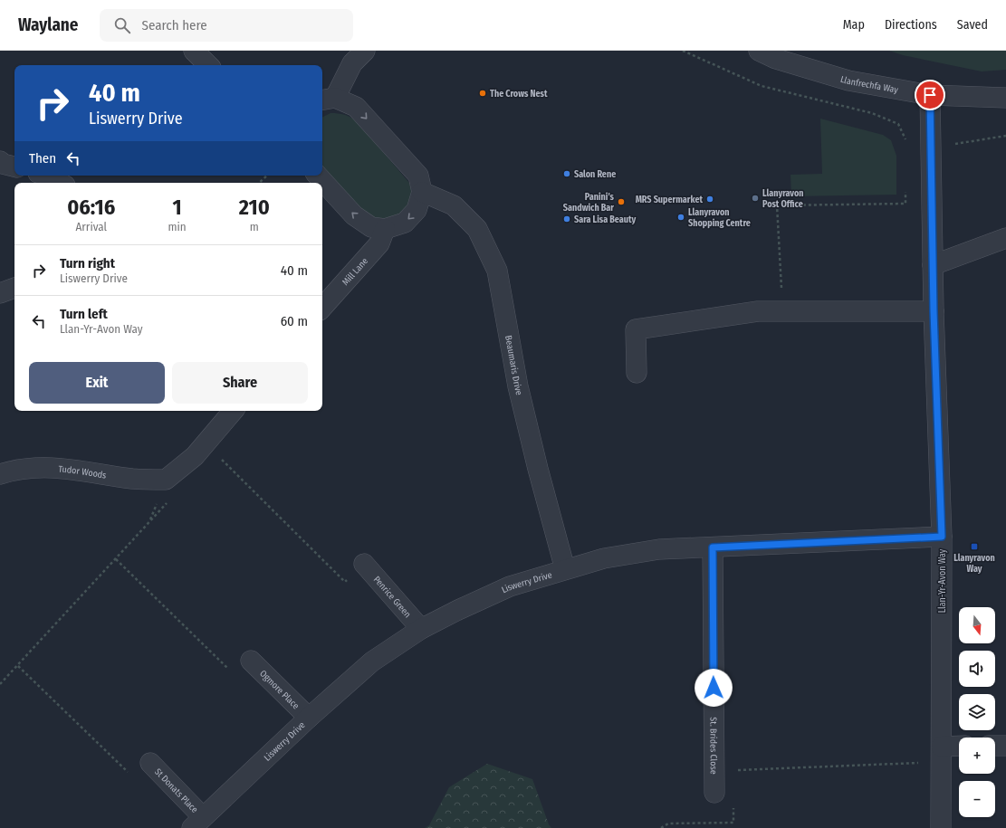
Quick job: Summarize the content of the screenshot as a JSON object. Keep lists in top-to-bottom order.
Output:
{
  "streets": {
    "street": [
      "Llanfrechfa Way",
      "Mill Lane",
      "Beaumaris Drive",
      "Tudor Woods",
      "Llan-Yr-Avon Way",
      "Liswerry Drive",
      "Penrice Green",
      "Ogmore Place",
      "St. Brides Close",
      "St Donats Place"
    ]
  },
  "crossings": [
    ["Llanfrechfa Way", "Llan-Yr-Avon Way"],
    ["Beaumaris Drive", "Liswerry Drive"],
    ["Llan-Yr-Avon Way", "Liswerry Drive"],
    ["Liswerry Drive", "Penrice Green"],
    ["Liswerry Drive", "Ogmore Place"],
    ["Liswerry Drive", "St. Brides Close"],
    ["Liswerry Drive", "St Donats Place"]
  ],
  "places": {
    "other": [
      "The Crows Nest",
      "Salon Rene",
      "Llanyravon Post Office",
      "MRS Supermarket",
      "Panini’s Sandwich Bar",
      "Llanyravon Shopping Centre",
      "Sara Lisa Beauty"
    ],
    "transit": ["Llanyravon Way"]
  },
  "north": "bottom",
  "page": {
    "header": "Waylane",
    "search": "Search here",
    "nav": ["Map", "Directions", "Saved"],
    "turn": ["40 m", "Liswerry Drive"],
    "then": "Then",
    "eta": [
      "06:16",
      "Arrival",
      "1",
      "min",
      "210",
      "m"
    ],
    "list": [
      {
        "name": "Turn right",
        "note": "Liswerry Drive",
        "value": "40 m"
      },
      {
        "name": "Turn left",
        "note": "Llan-Yr-Avon Way",
        "value": "60 m"
      }
    ],
    "buttons": ["Exit", "Share"],
    "map_buttons": ["+", "−"]
  }
}
